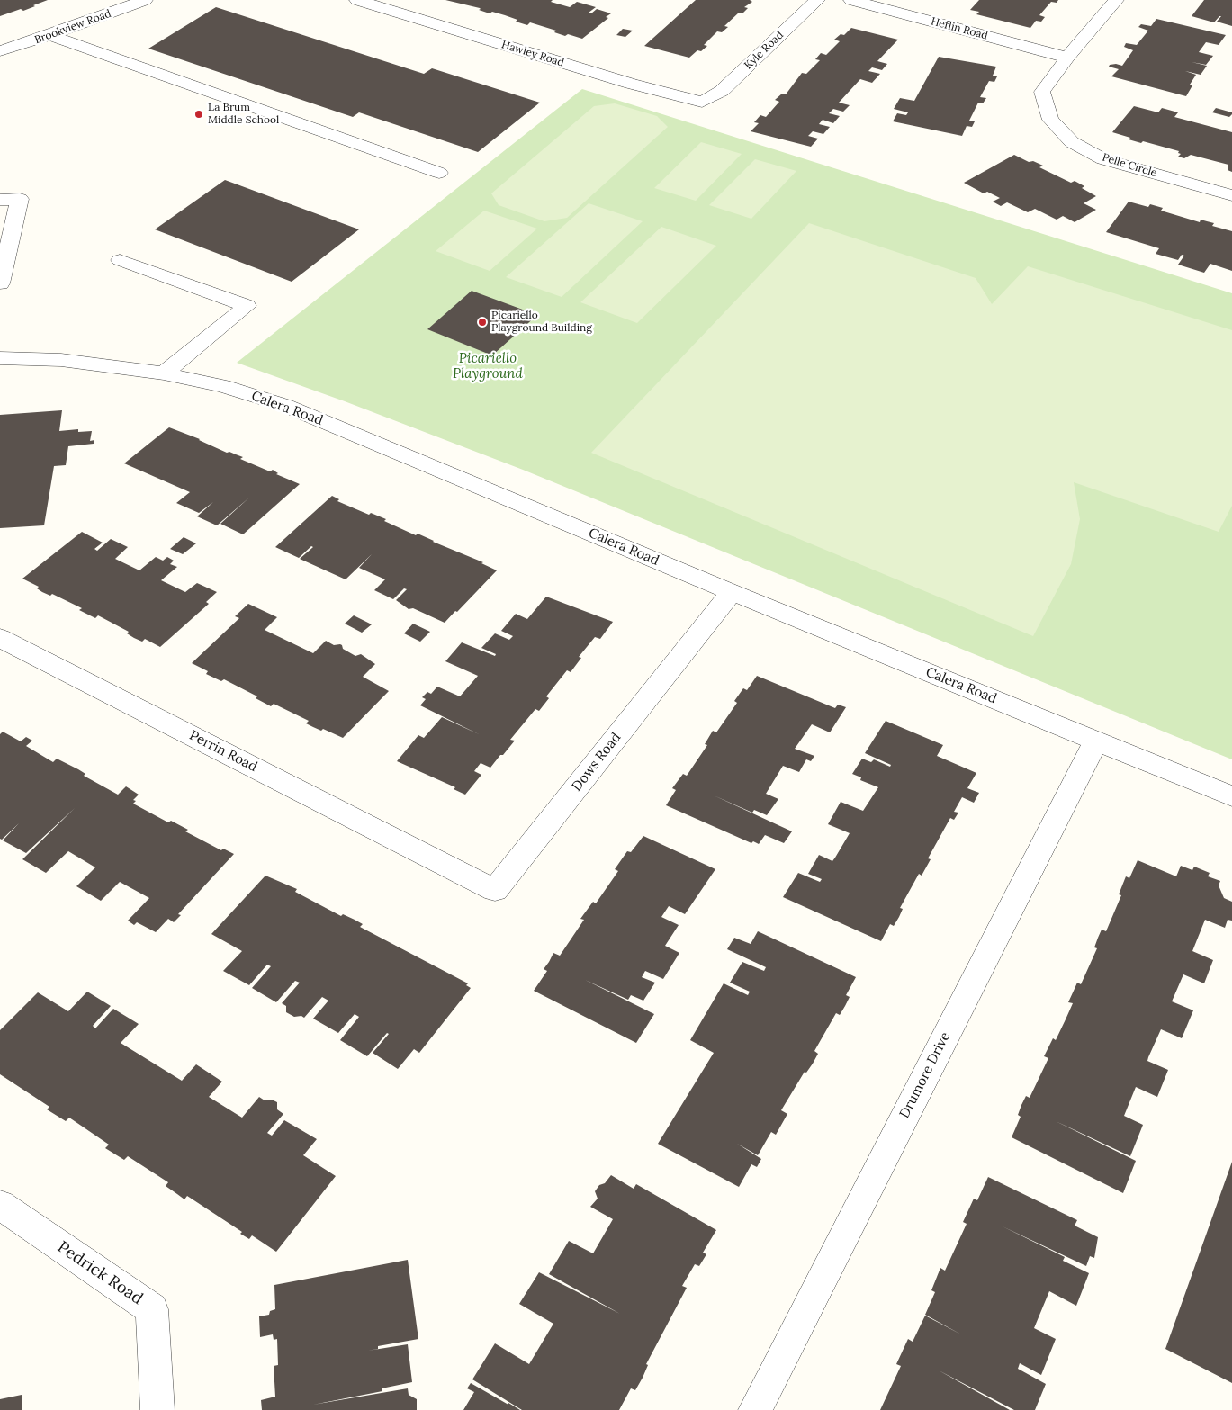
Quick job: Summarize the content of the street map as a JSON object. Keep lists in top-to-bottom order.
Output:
{
  "streets": {
    "street": [
      "Brookview Road",
      "Heflin Road",
      "Kyle Road",
      "Hawley Road",
      "Pelle Circle",
      "Calera Road",
      "Perrin Road",
      "Dows Road",
      "Drumore Drive",
      "Pedrick Road"
    ]
  },
  "crossings": [
    ["Heflin Road", "Pelle Circle"],
    ["Kyle Road", "Hawley Road"],
    ["Calera Road", "Dows Road"],
    ["Calera Road", "Drumore Drive"],
    ["Perrin Road", "Dows Road"]
  ],
  "parks": ["Picariello Playground"],
  "places": ["La Brum Middle School", "Picariello Playground Building"]
}
